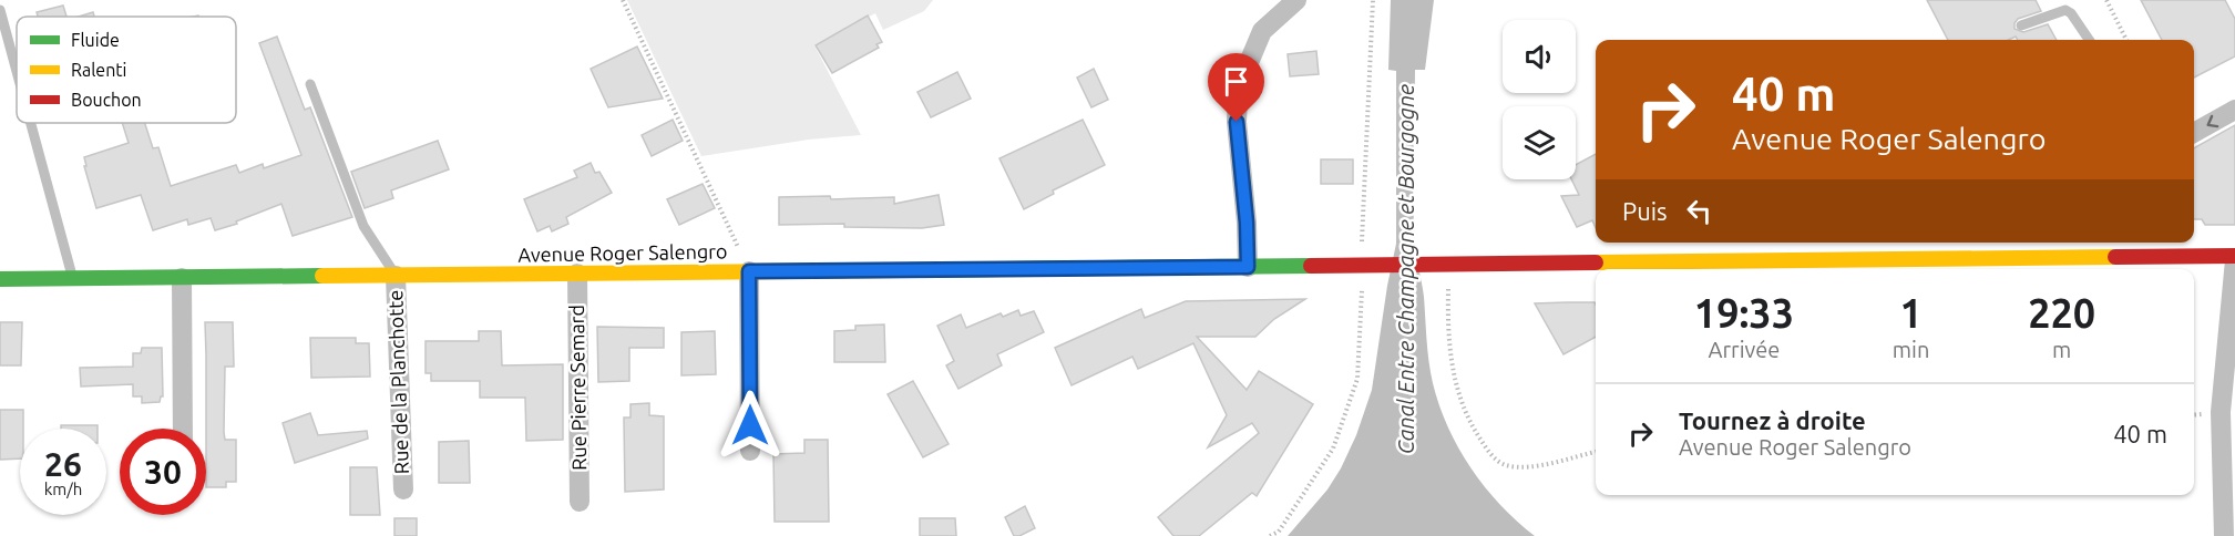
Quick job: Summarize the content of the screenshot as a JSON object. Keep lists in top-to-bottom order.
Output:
{
  "streets": {
    "main road": ["Avenue Roger Salengro"],
    "street": ["Rue de la Planchotte", "Rue Pierre Semard"]
  },
  "crossings": [
    ["Avenue Roger Salengro", "Rue de la Planchotte"],
    ["Avenue Roger Salengro", "Rue Pierre Semard"]
  ],
  "water": ["Canal Entre Champagne et Bourgogne"],
  "legend": ["Fluide", "Ralenti", "Bouchon"],
  "page": {
    "turn": ["40 m", "Avenue Roger Salengro"],
    "then": "Puis",
    "eta": [
      "19:33",
      "Arrivée",
      "1",
      "min",
      "220",
      "m"
    ],
    "list": [
      {
        "name": "Tournez à droite",
        "note": "Avenue Roger Salengro",
        "value": "40 m"
      }
    ],
    "speed": "26 km/h",
    "limit": "30"
  }
}
